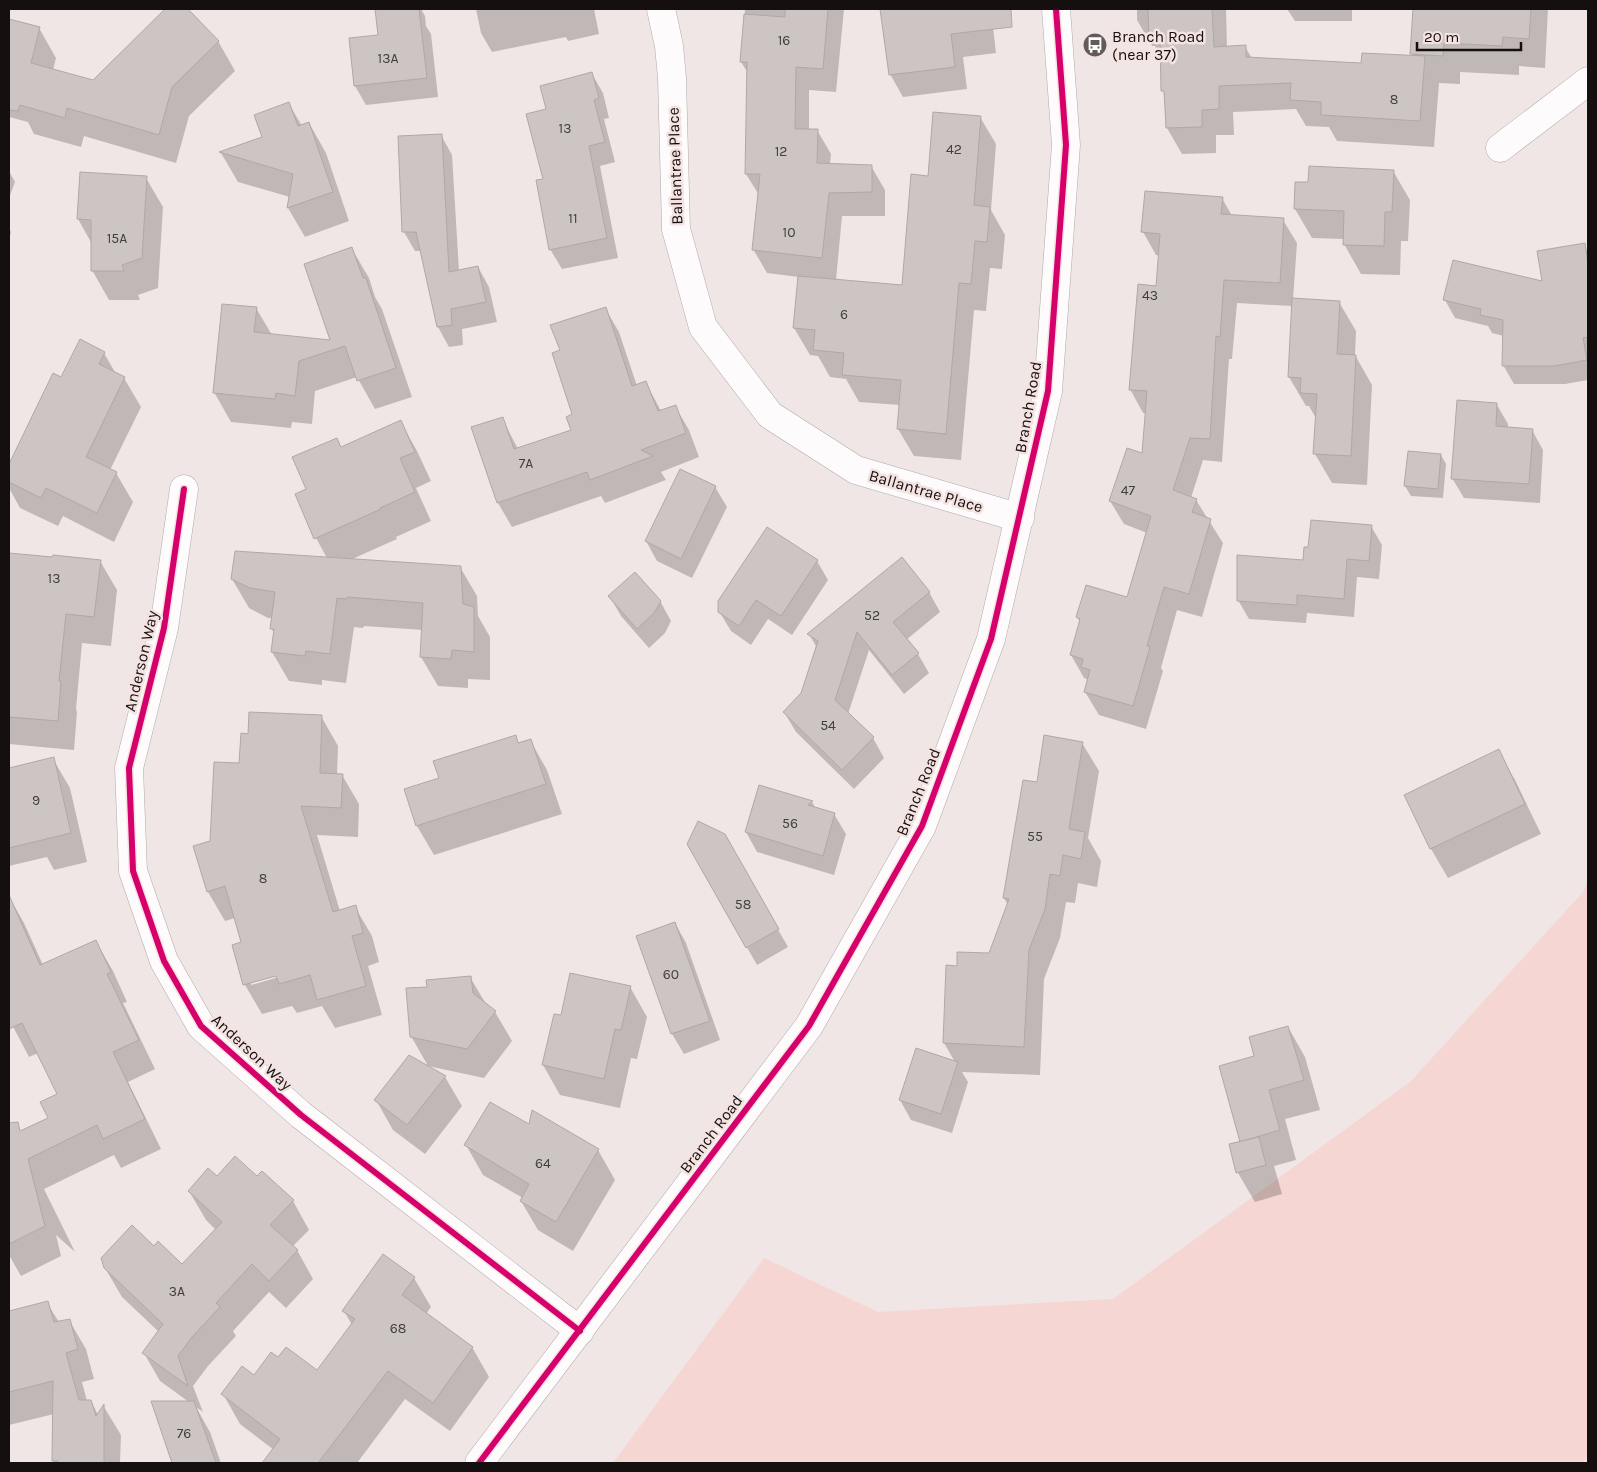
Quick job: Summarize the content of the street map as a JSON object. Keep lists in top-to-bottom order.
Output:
{
  "streets": {
    "street": ["Ballantrae Place", "Branch Road", "Anderson Way"]
  },
  "crossings": [
    ["Ballantrae Place", "Branch Road"],
    ["Branch Road", "Anderson Way"]
  ],
  "places": {
    "bus stop": ["Branch Road (near 37)"]
  },
  "house_numbers": [
    "16",
    "13A",
    "8",
    "13",
    "42",
    "12",
    "11",
    "10",
    "15A",
    "43",
    "6",
    "7A",
    "47",
    "13",
    "52",
    "54",
    "9",
    "56",
    "55",
    "8",
    "58",
    "60",
    "64",
    "3A",
    "68",
    "76"
  ],
  "scale_bar": "20 m"
}
